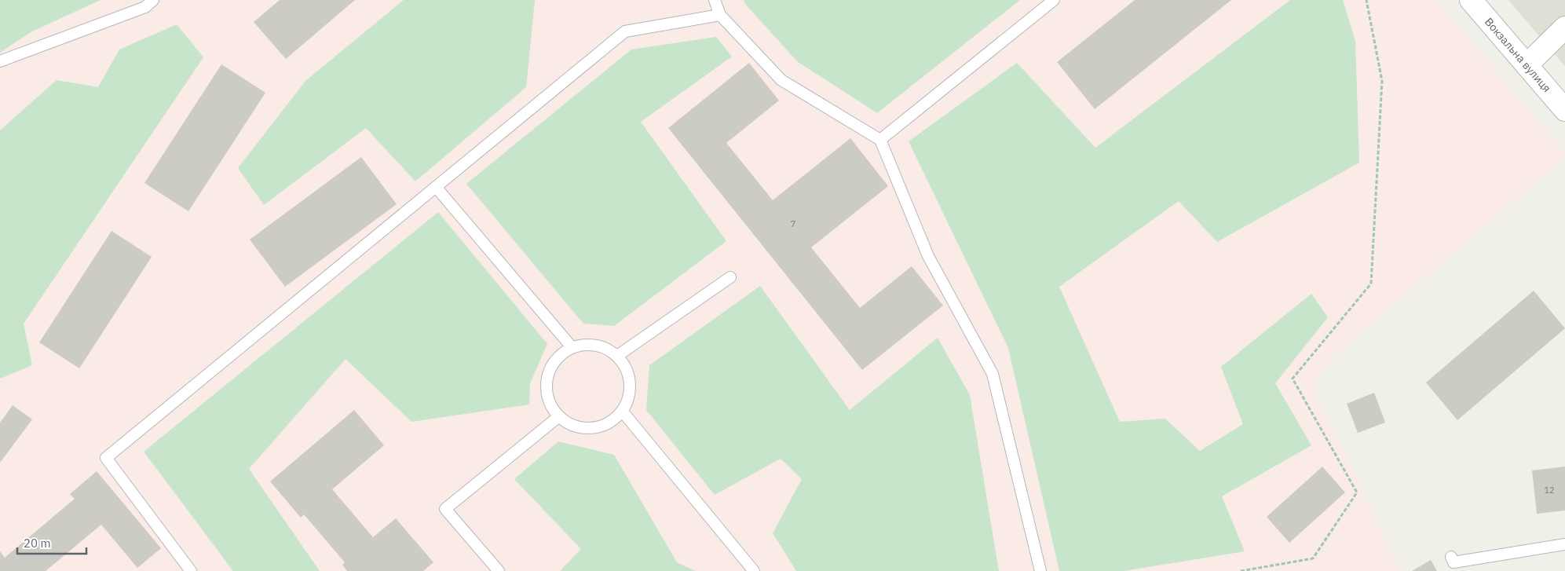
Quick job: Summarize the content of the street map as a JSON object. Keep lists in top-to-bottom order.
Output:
{
  "streets": {
    "street": ["Вокзальна вулиця"]
  },
  "house_numbers": ["7", "12"],
  "scale_bar": "20 m"
}
